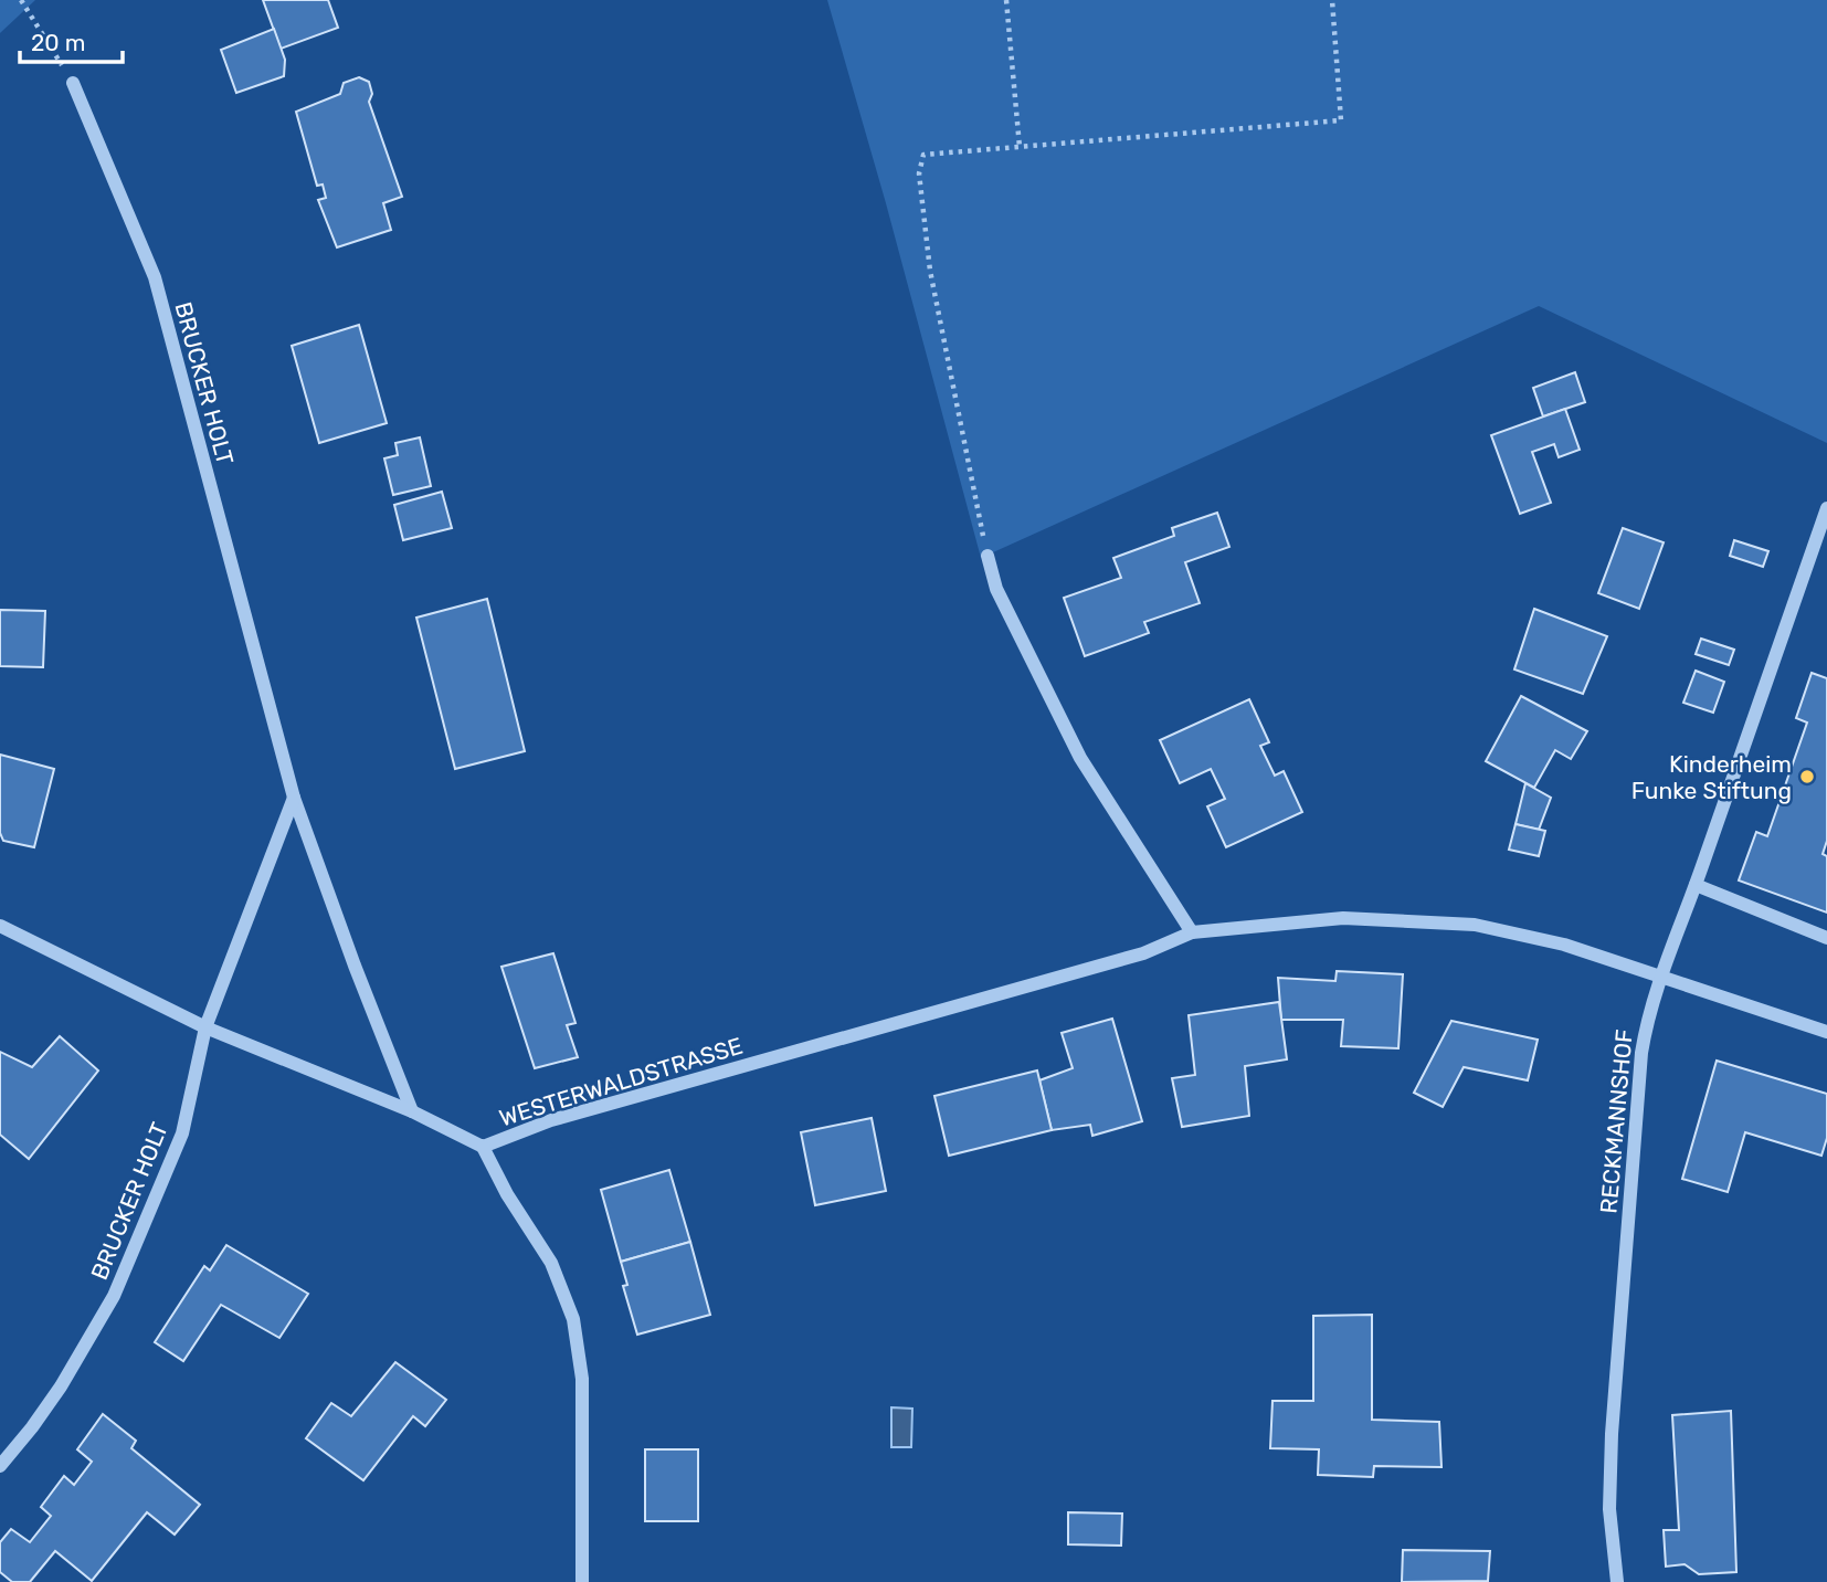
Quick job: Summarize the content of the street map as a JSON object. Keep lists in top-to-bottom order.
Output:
{
  "streets": {
    "street": ["BRUCKER HOLT", "WESTERWALDSTRASSE", "RECKMANNSHOF"]
  },
  "crossings": [
    ["BRUCKER HOLT", "WESTERWALDSTRASSE"],
    ["WESTERWALDSTRASSE", "RECKMANNSHOF"]
  ],
  "places": ["Kinderheim Funke Stiftung"],
  "scale_bar": "20 m"
}
